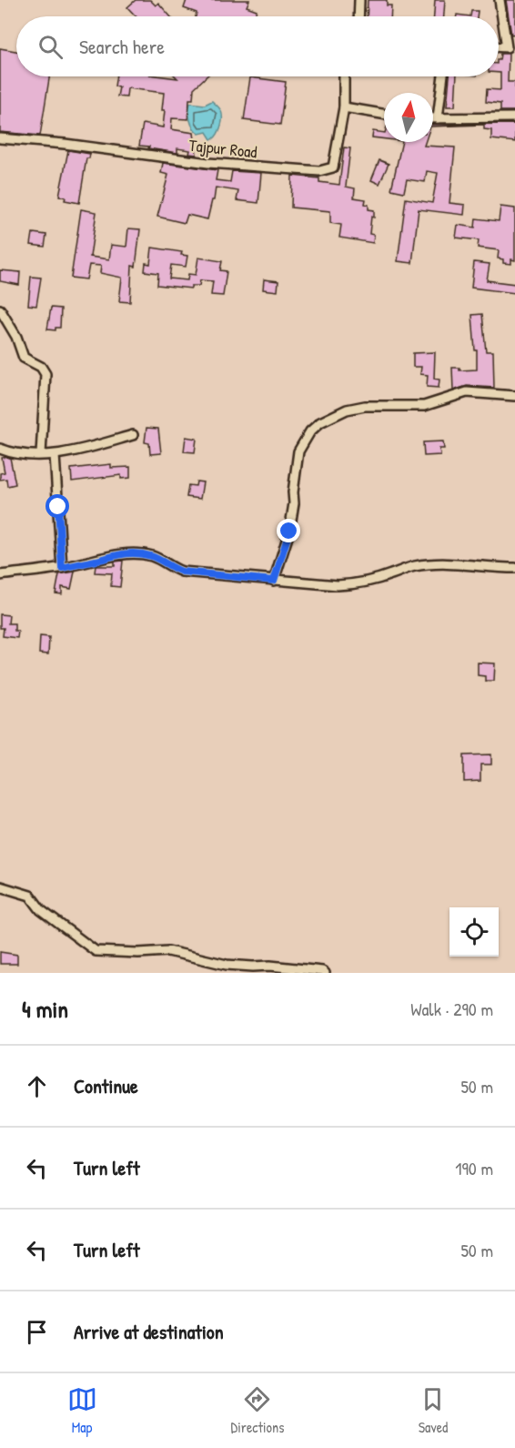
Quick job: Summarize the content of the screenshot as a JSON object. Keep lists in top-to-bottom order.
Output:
{
  "streets": {
    "street": ["Tajpur Road"]
  },
  "north": "top",
  "page": {
    "search": "Search here",
    "heading": ["4 min", "Walk · 290 m"],
    "list": [
      ["Continue", "50 m"],
      ["Turn left", "190 m"],
      ["Turn left", "50 m"],
      "Arrive at destination"
    ],
    "nav": ["Map", "Directions", "Saved"]
  }
}
